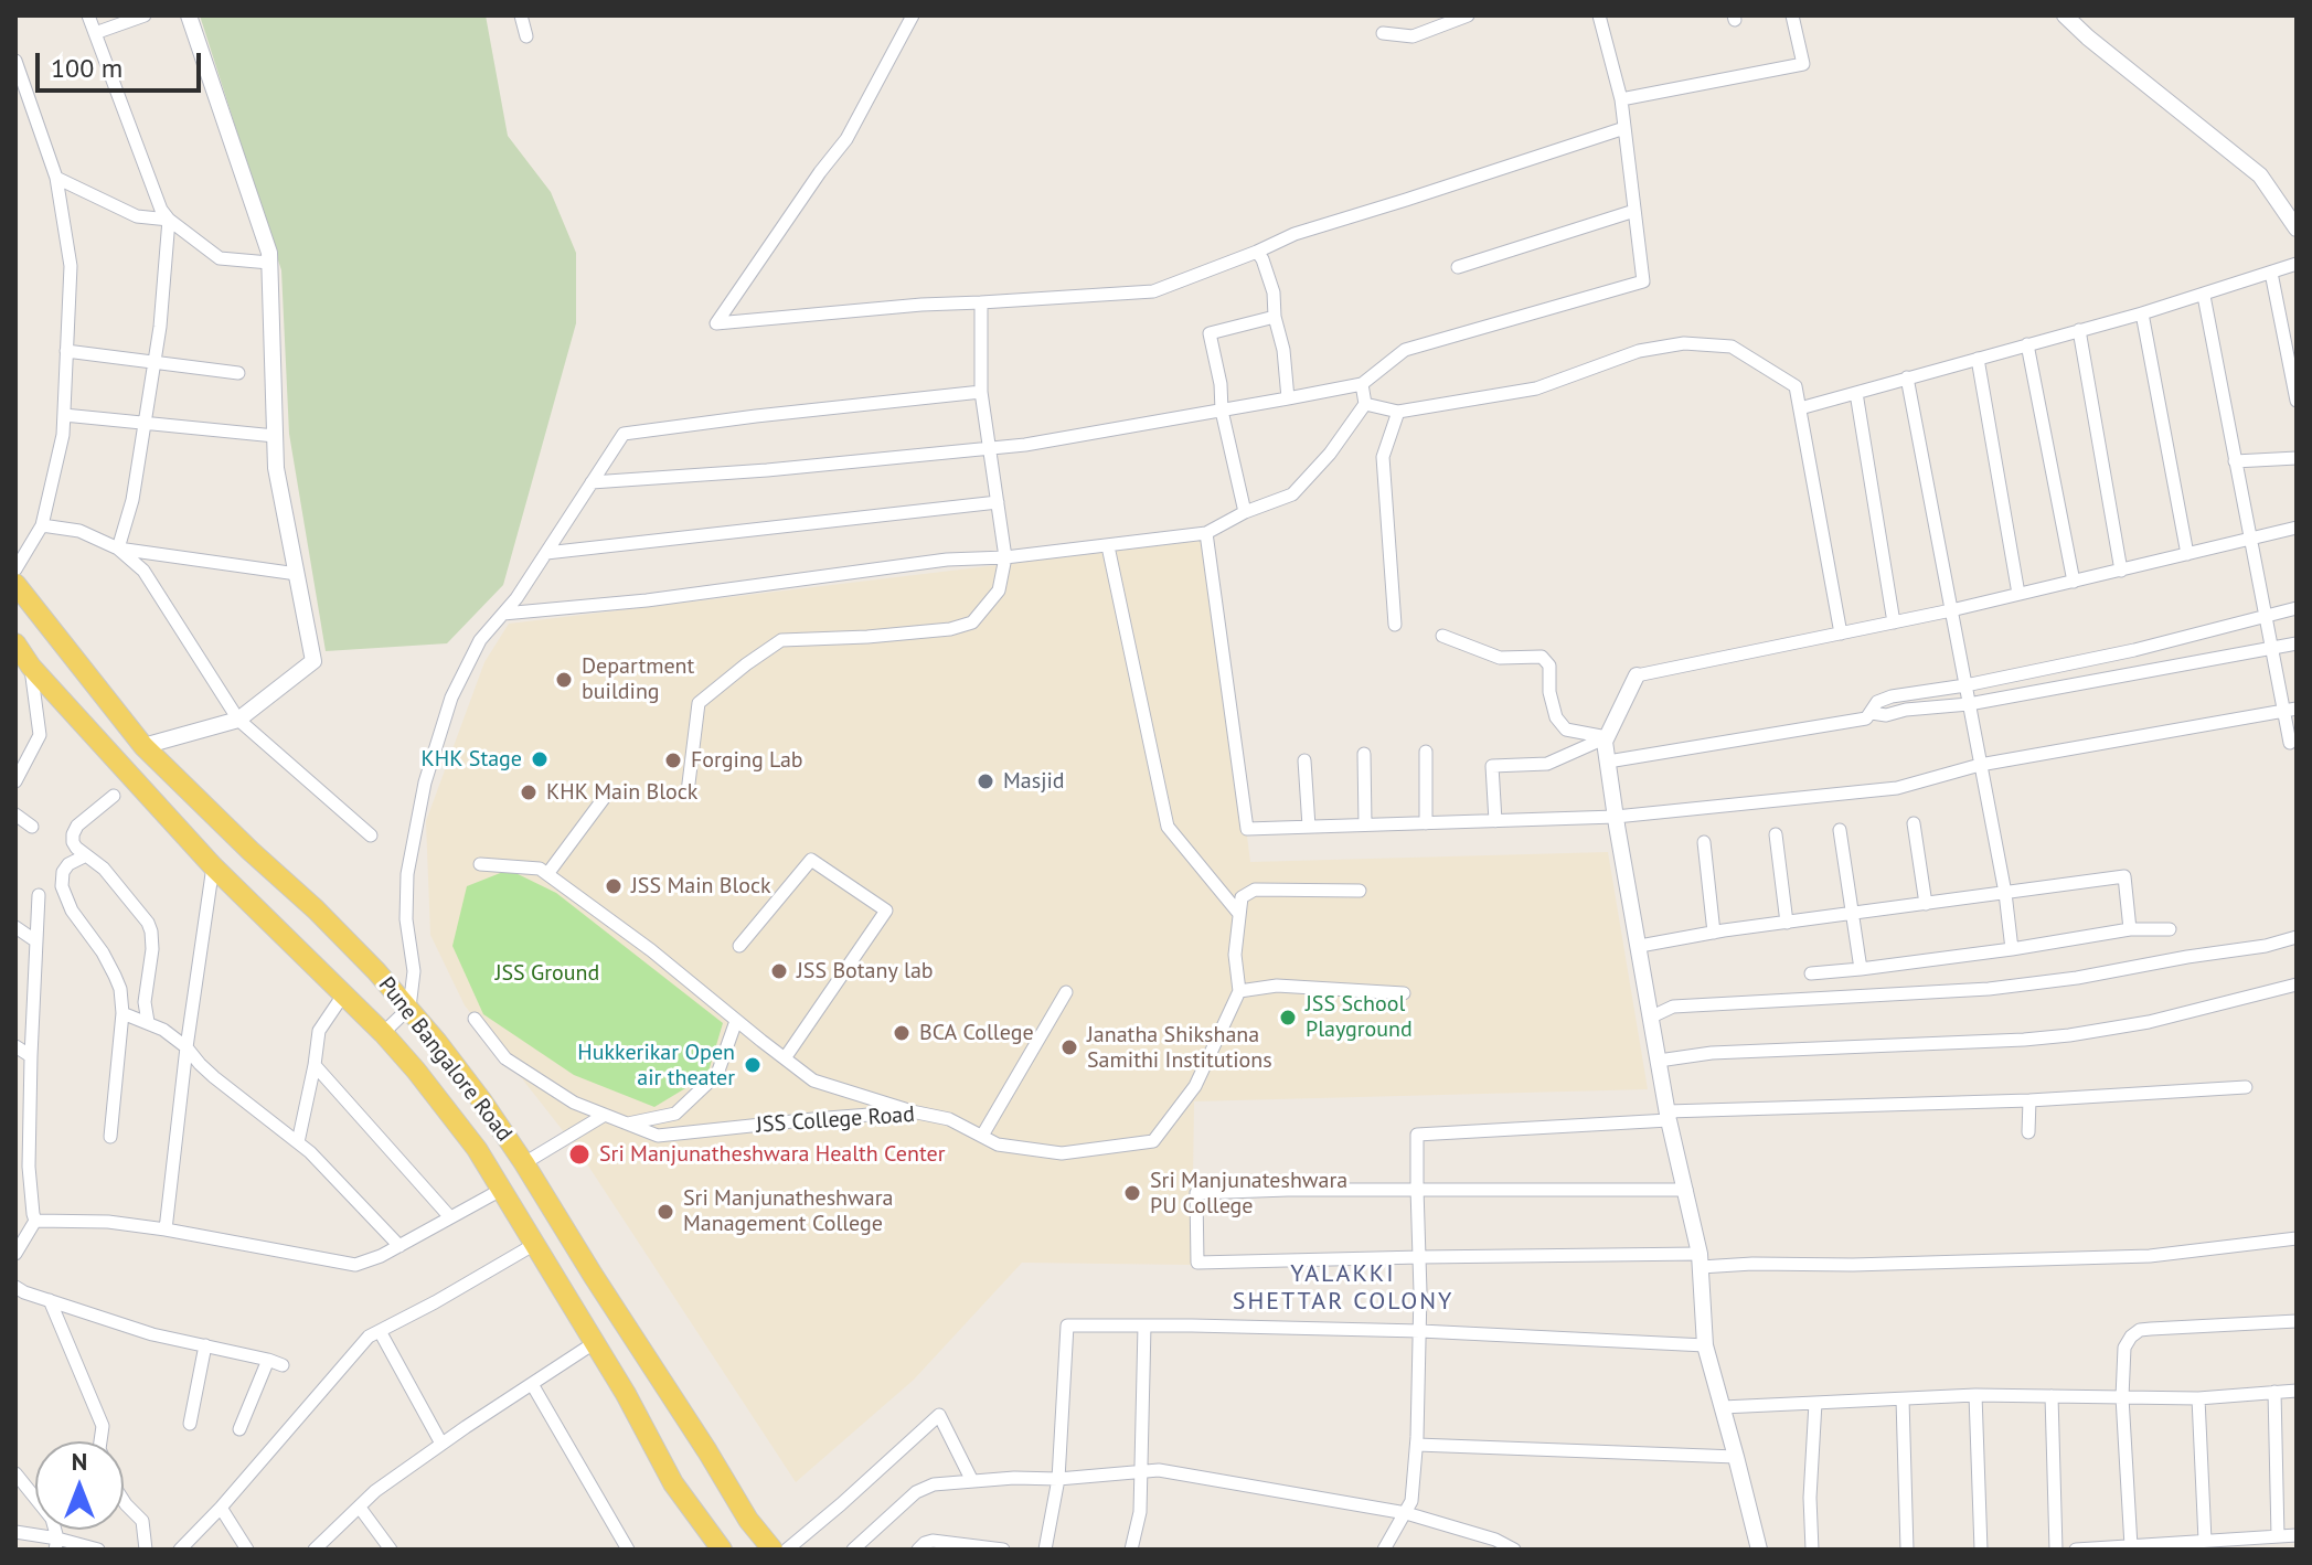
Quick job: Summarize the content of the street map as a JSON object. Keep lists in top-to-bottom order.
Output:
{
  "streets": {
    "main road": ["Pune Bangalore Road"],
    "street": ["JSS College Road"]
  },
  "districts": ["YALAKKI SHETTAR COLONY"],
  "parks": ["JSS Ground"],
  "places": [
    "Department building",
    "KHK Stage",
    "Forging Lab",
    "Masjid",
    "KHK Main Block",
    "JSS Main Block",
    "JSS Botany lab",
    "JSS School Playground",
    "BCA College",
    "Janatha Shikshana Samithi Institutions",
    "Hukkerikar Open air theater",
    "Sri Manjunatheshwara Health Center",
    "Sri Manjunateshwara PU College",
    "Sri Manjunatheshwara Management College"
  ],
  "scale_bar": "100 m",
  "north": "top"
}
